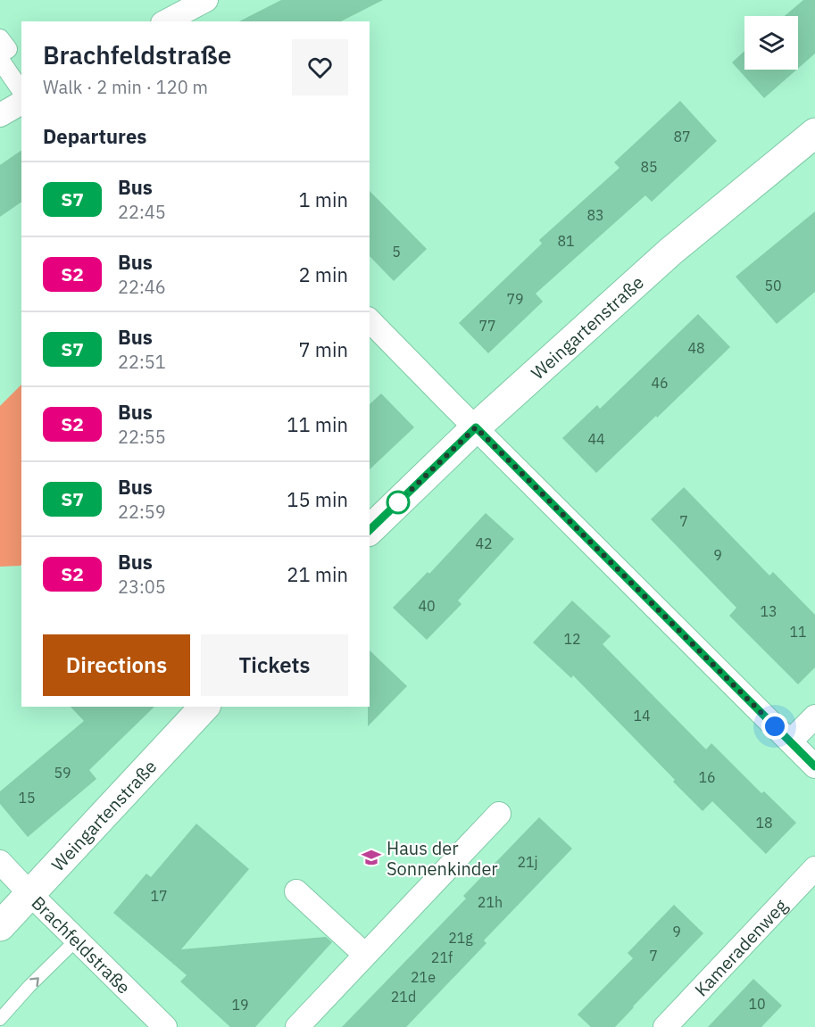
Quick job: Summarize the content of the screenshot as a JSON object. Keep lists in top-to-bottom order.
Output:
{
  "streets": {
    "street": ["Weingartenstraße", "Brachfeldstraße", "Kameradenweg"]
  },
  "crossings": [
    ["Weingartenstraße", "Brachfeldstraße"]
  ],
  "places": {
    "school or university": ["Haus der Sonnenkinder"]
  },
  "lines": ["bus line S7"],
  "house_numbers": [
    "87",
    "85",
    "83",
    "81",
    "5",
    "50",
    "79",
    "77",
    "48",
    "46",
    "44",
    "7",
    "42",
    "9",
    "40",
    "13",
    "11",
    "12",
    "14",
    "59",
    "16",
    "15",
    "18",
    "21j",
    "17",
    "21h",
    "9",
    "21g",
    "7",
    "21f",
    "21e",
    "21d",
    "10",
    "19"
  ],
  "page": {
    "heading": [
      ["Brachfeldstraße", "Walk · 2 min · 120 m"],
      "Departures"
    ],
    "list": [
      {
        "mark": "S7",
        "name": "Bus",
        "note": "22:45",
        "value": "1 min"
      },
      {
        "mark": "S2",
        "name": "Bus",
        "note": "22:46",
        "value": "2 min"
      },
      {
        "mark": "S7",
        "name": "Bus",
        "note": "22:51",
        "value": "7 min"
      },
      {
        "mark": "S2",
        "name": "Bus",
        "note": "22:55",
        "value": "11 min"
      },
      {
        "mark": "S7",
        "name": "Bus",
        "note": "22:59",
        "value": "15 min"
      },
      {
        "mark": "S2",
        "name": "Bus",
        "note": "23:05",
        "value": "21 min"
      }
    ],
    "buttons": ["Directions", "Tickets"]
  }
}
